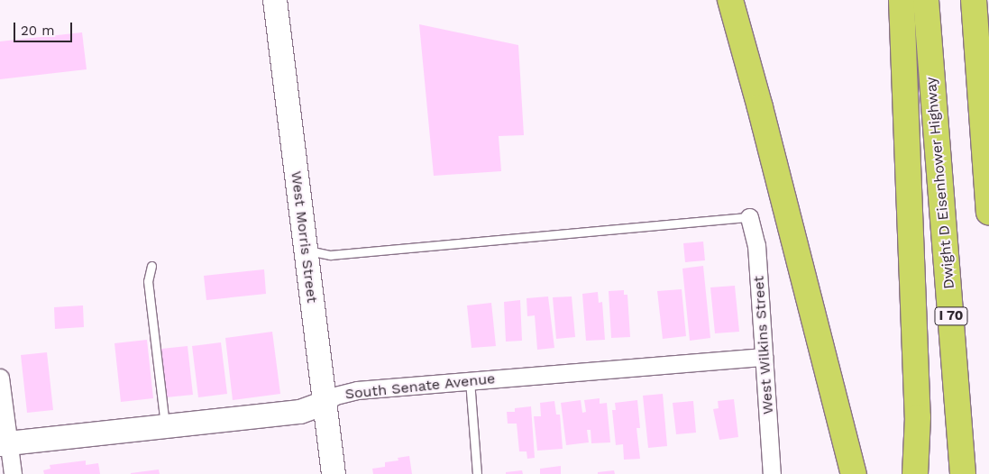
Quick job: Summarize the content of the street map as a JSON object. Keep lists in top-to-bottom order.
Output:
{
  "streets": {
    "highway": ["Dwight D Eisenhower Highway", "I 70"],
    "main road": ["West Morris Street", "South Senate Avenue"],
    "street": ["West Wilkins Street"]
  },
  "crossings": [
    ["West Morris Street", "South Senate Avenue"],
    ["West Wilkins Street", "South Senate Avenue"]
  ],
  "scale_bar": "20 m"
}
